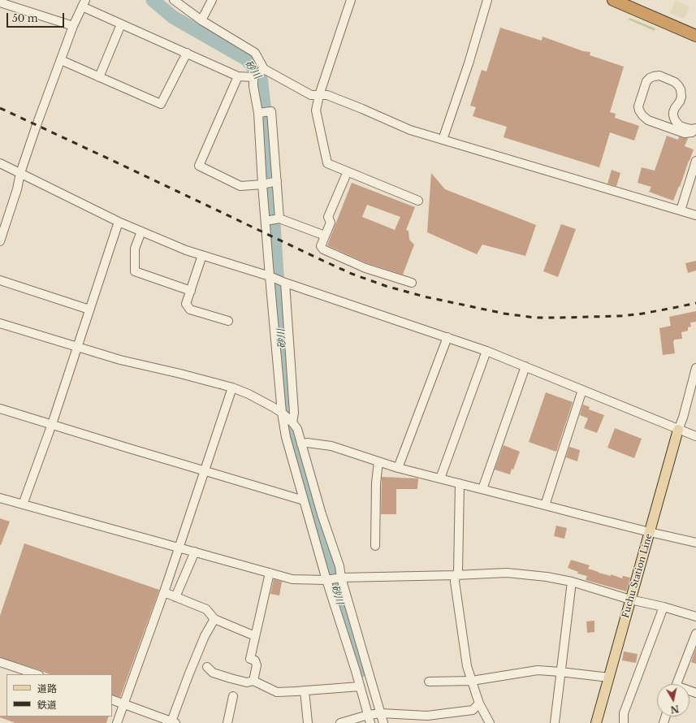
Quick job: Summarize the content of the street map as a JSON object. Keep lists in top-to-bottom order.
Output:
{
  "streets": {
    "main road": ["Fuchu Station Line"]
  },
  "water": ["砂川"],
  "legend": ["道路", "鉄道"],
  "scale_bar": "50 m",
  "north": "bottom"
}
